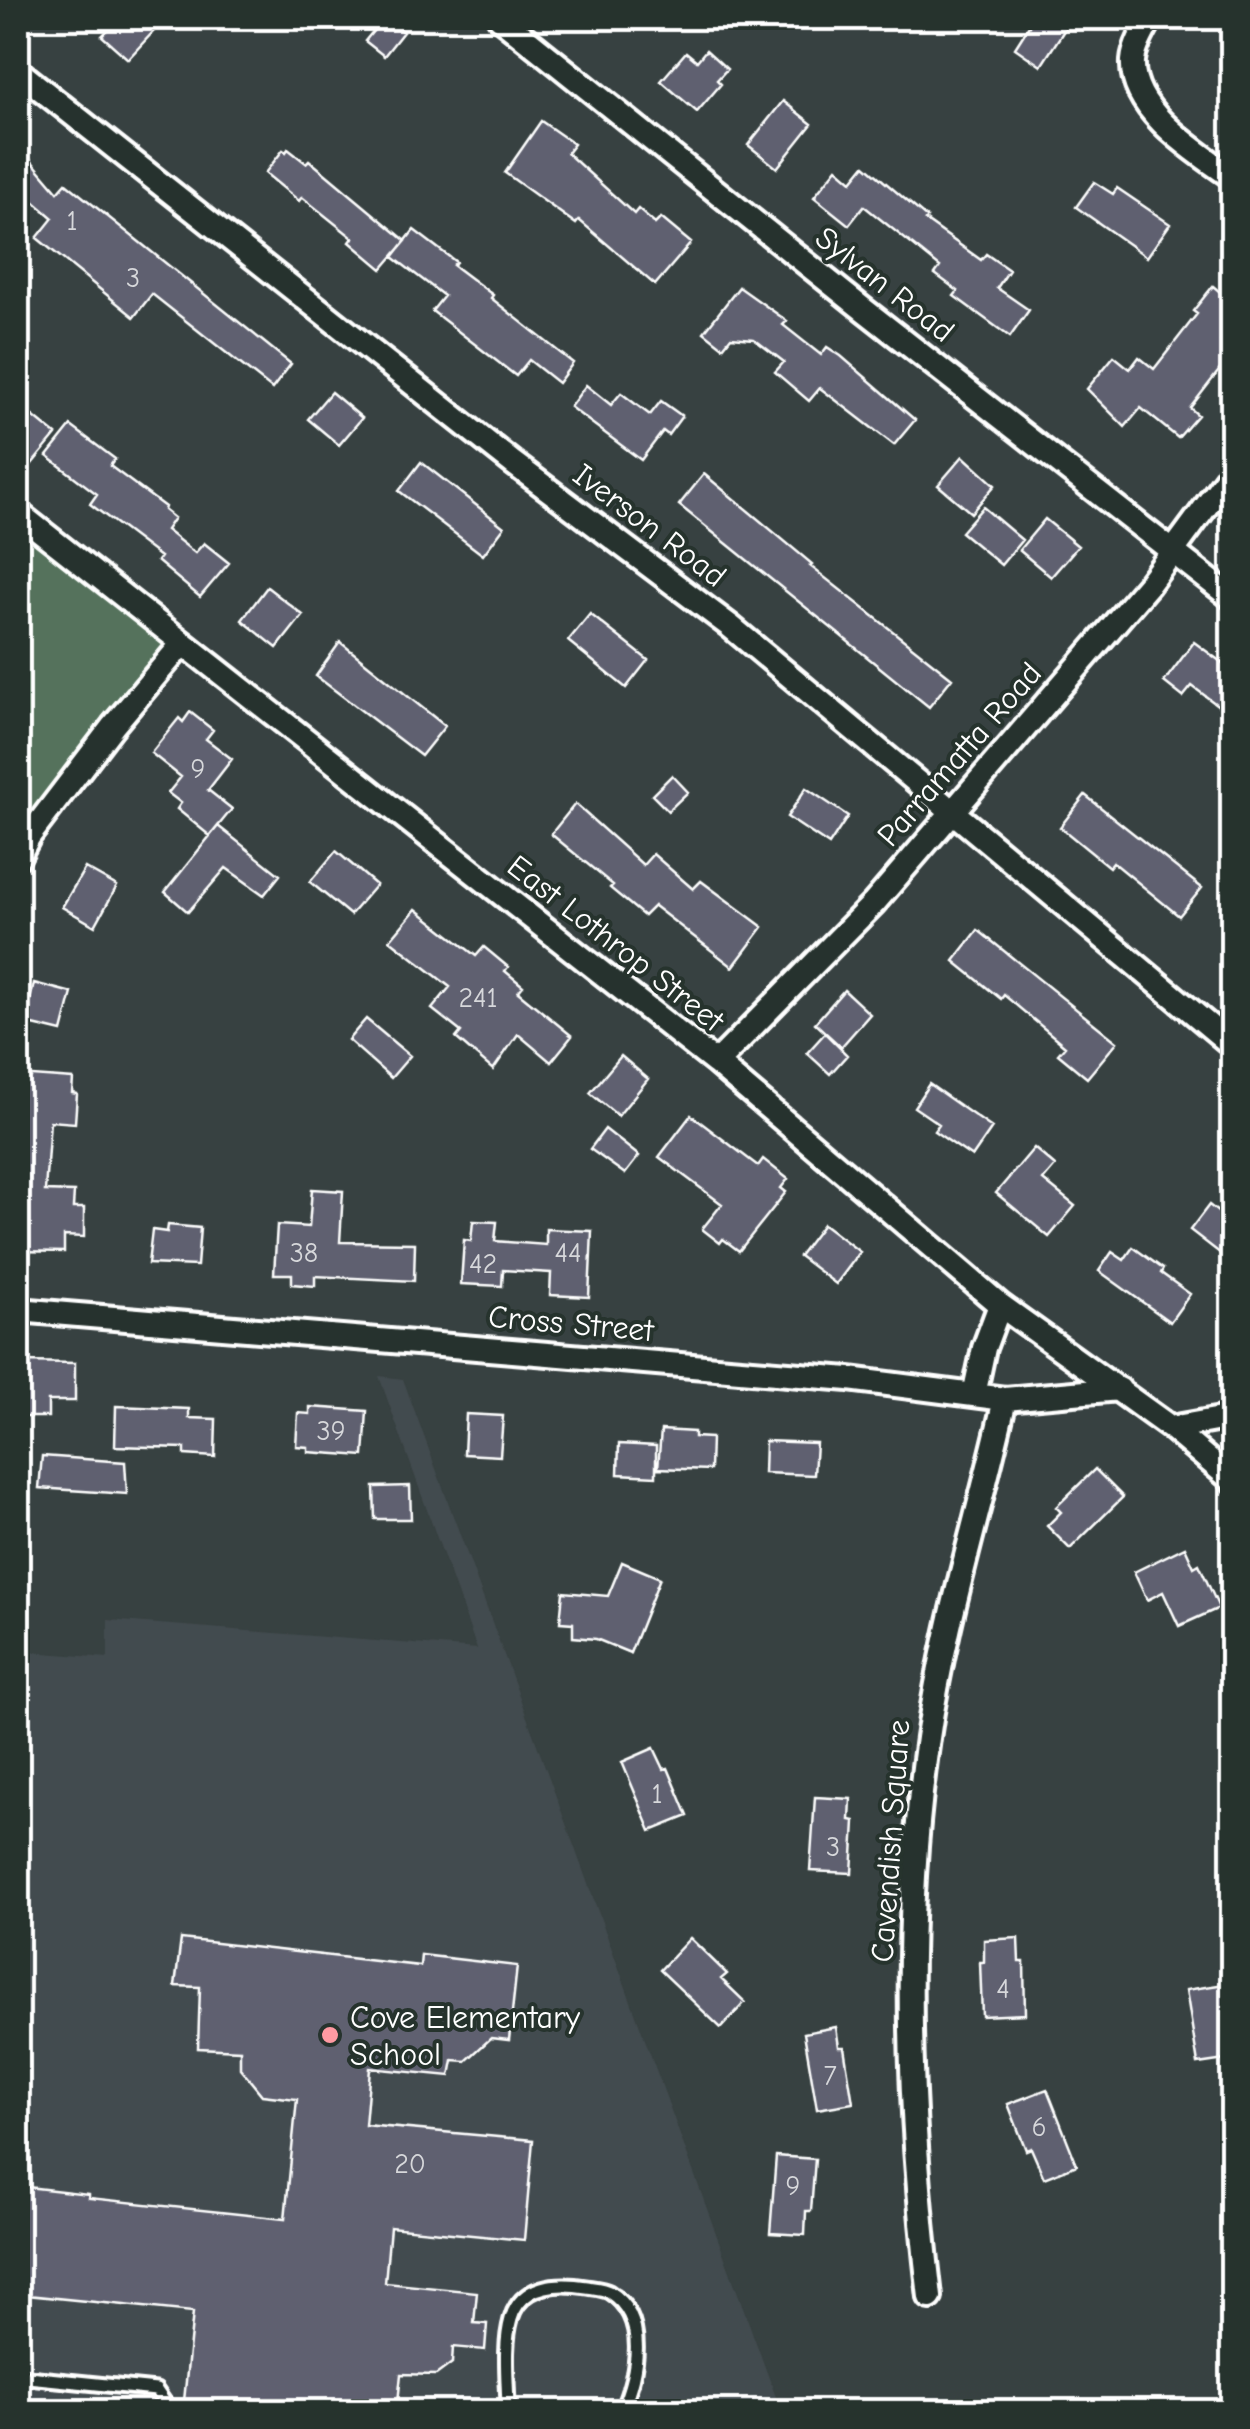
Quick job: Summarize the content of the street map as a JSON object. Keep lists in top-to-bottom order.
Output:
{
  "streets": {
    "street": [
      "Sylvan Road",
      "Iverson Road",
      "Parramatta Road",
      "East Lothrop Street",
      "Cross Street",
      "Cavendish Square"
    ]
  },
  "crossings": [
    ["Sylvan Road", "Parramatta Road"],
    ["Iverson Road", "Parramatta Road"],
    ["Parramatta Road", "East Lothrop Street"],
    ["East Lothrop Street", "Cross Street"],
    ["Cross Street", "Cavendish Square"]
  ],
  "places": ["Cove Elementary School"],
  "house_numbers": [
    "1",
    "3",
    "9",
    "241",
    "38",
    "44",
    "42",
    "39",
    "1",
    "3",
    "4",
    "7",
    "6",
    "20",
    "9"
  ]
}
